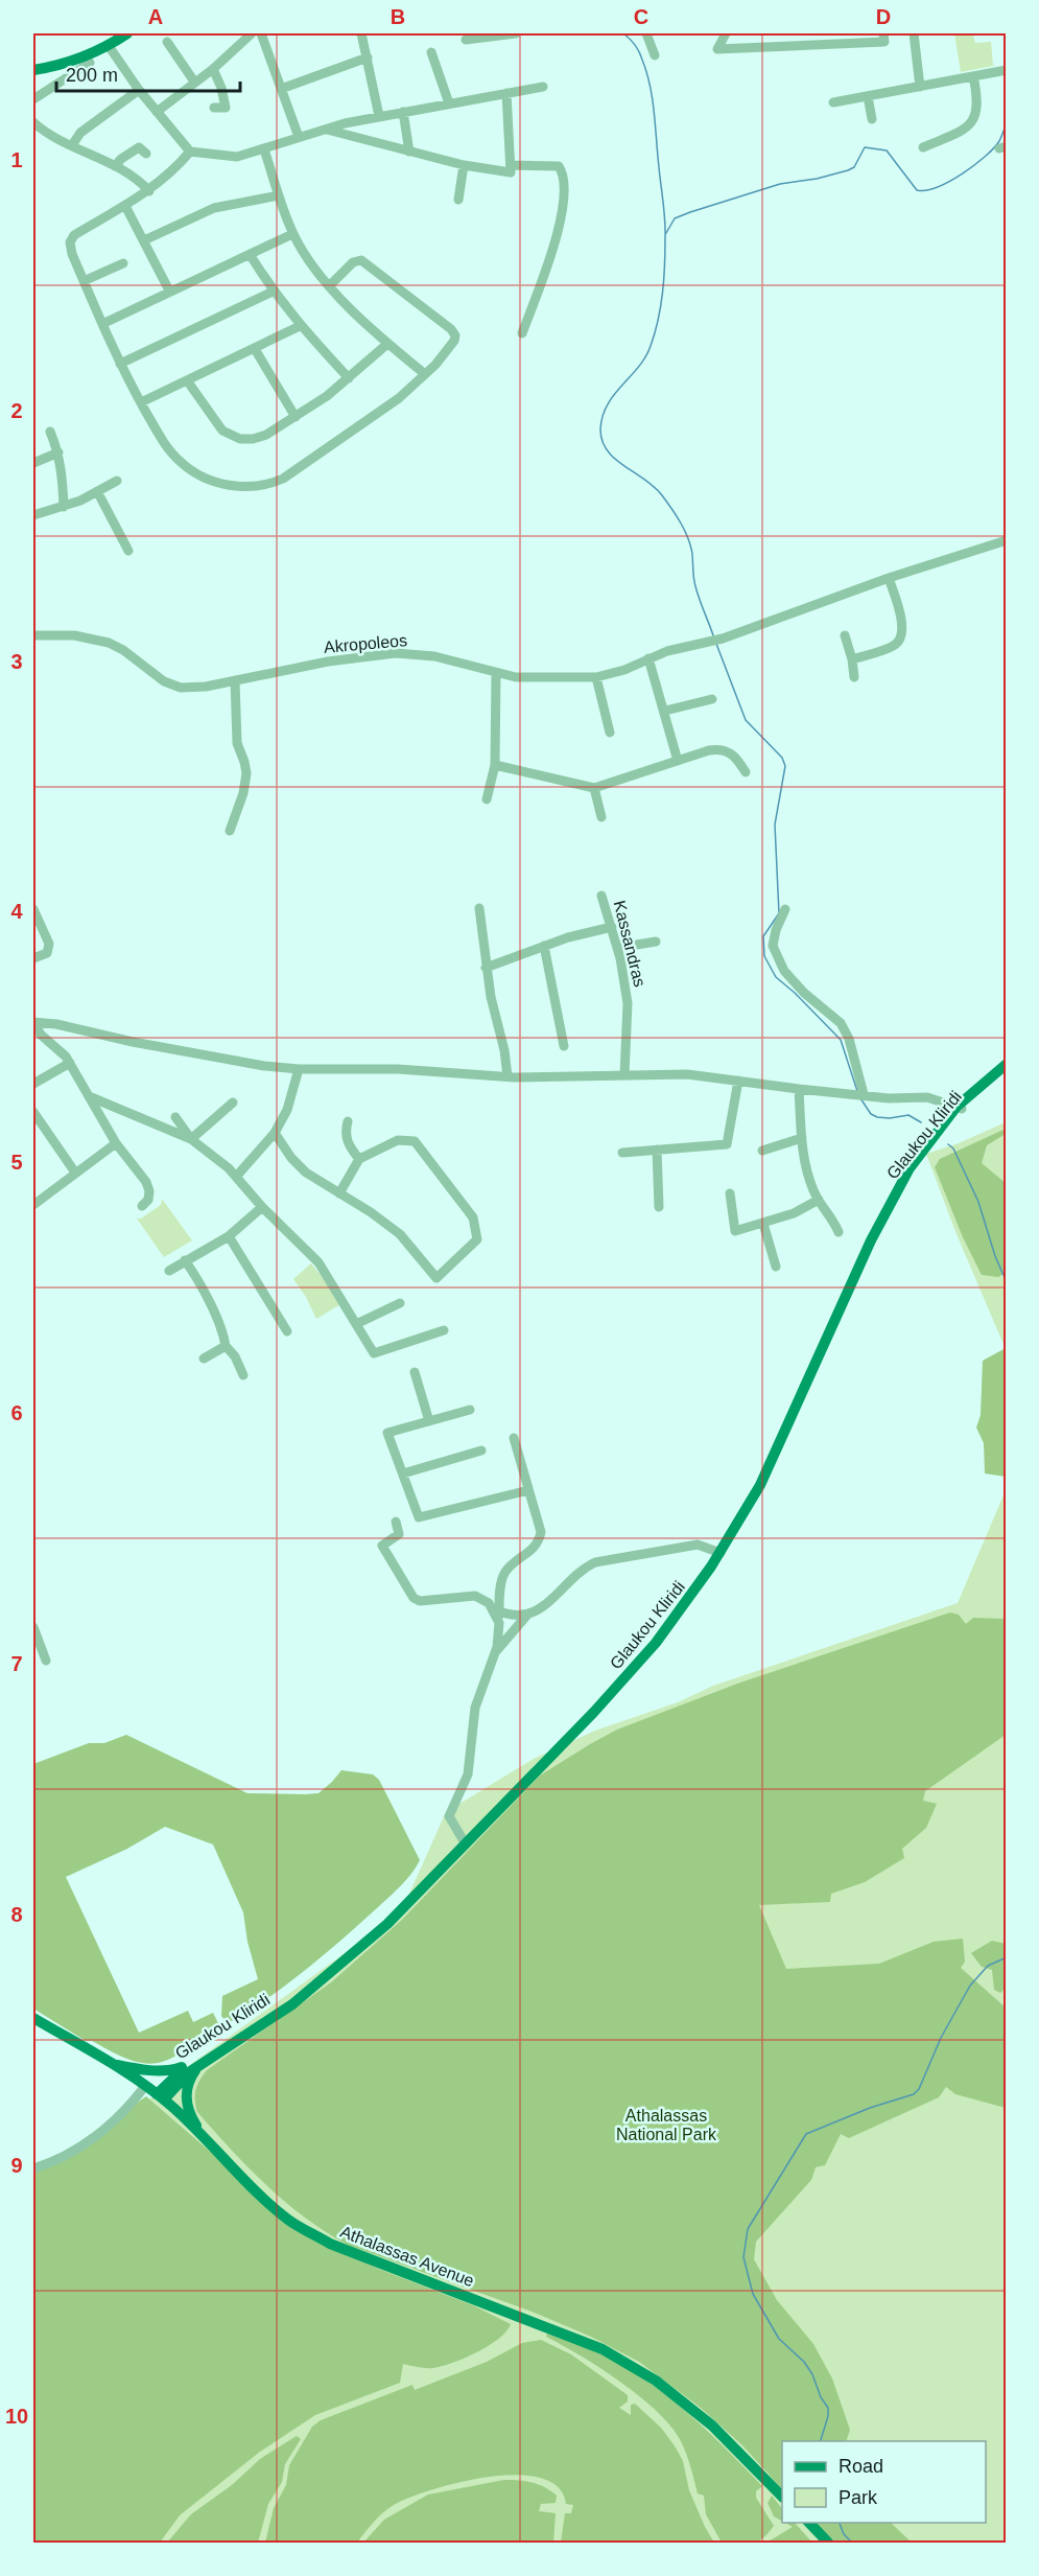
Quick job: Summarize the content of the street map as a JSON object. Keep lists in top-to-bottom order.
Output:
{
  "streets": {
    "main road": ["Glaukou Kliridi", "Athalassas Avenue"],
    "street": ["Akropoleos", "Kassandras"]
  },
  "crossings": [
    ["Glaukou Kliridi", "Athalassas Avenue"]
  ],
  "parks": ["Athalassas National Park"],
  "legend": ["Road", "Park"],
  "scale_bar": "200 m",
  "grid": {
    "columns": [
      "A",
      "B",
      "C",
      "D"
    ],
    "rows": [
      "1",
      "2",
      "3",
      "4",
      "5",
      "6",
      "7",
      "8",
      "9",
      "10"
    ]
  }
}
